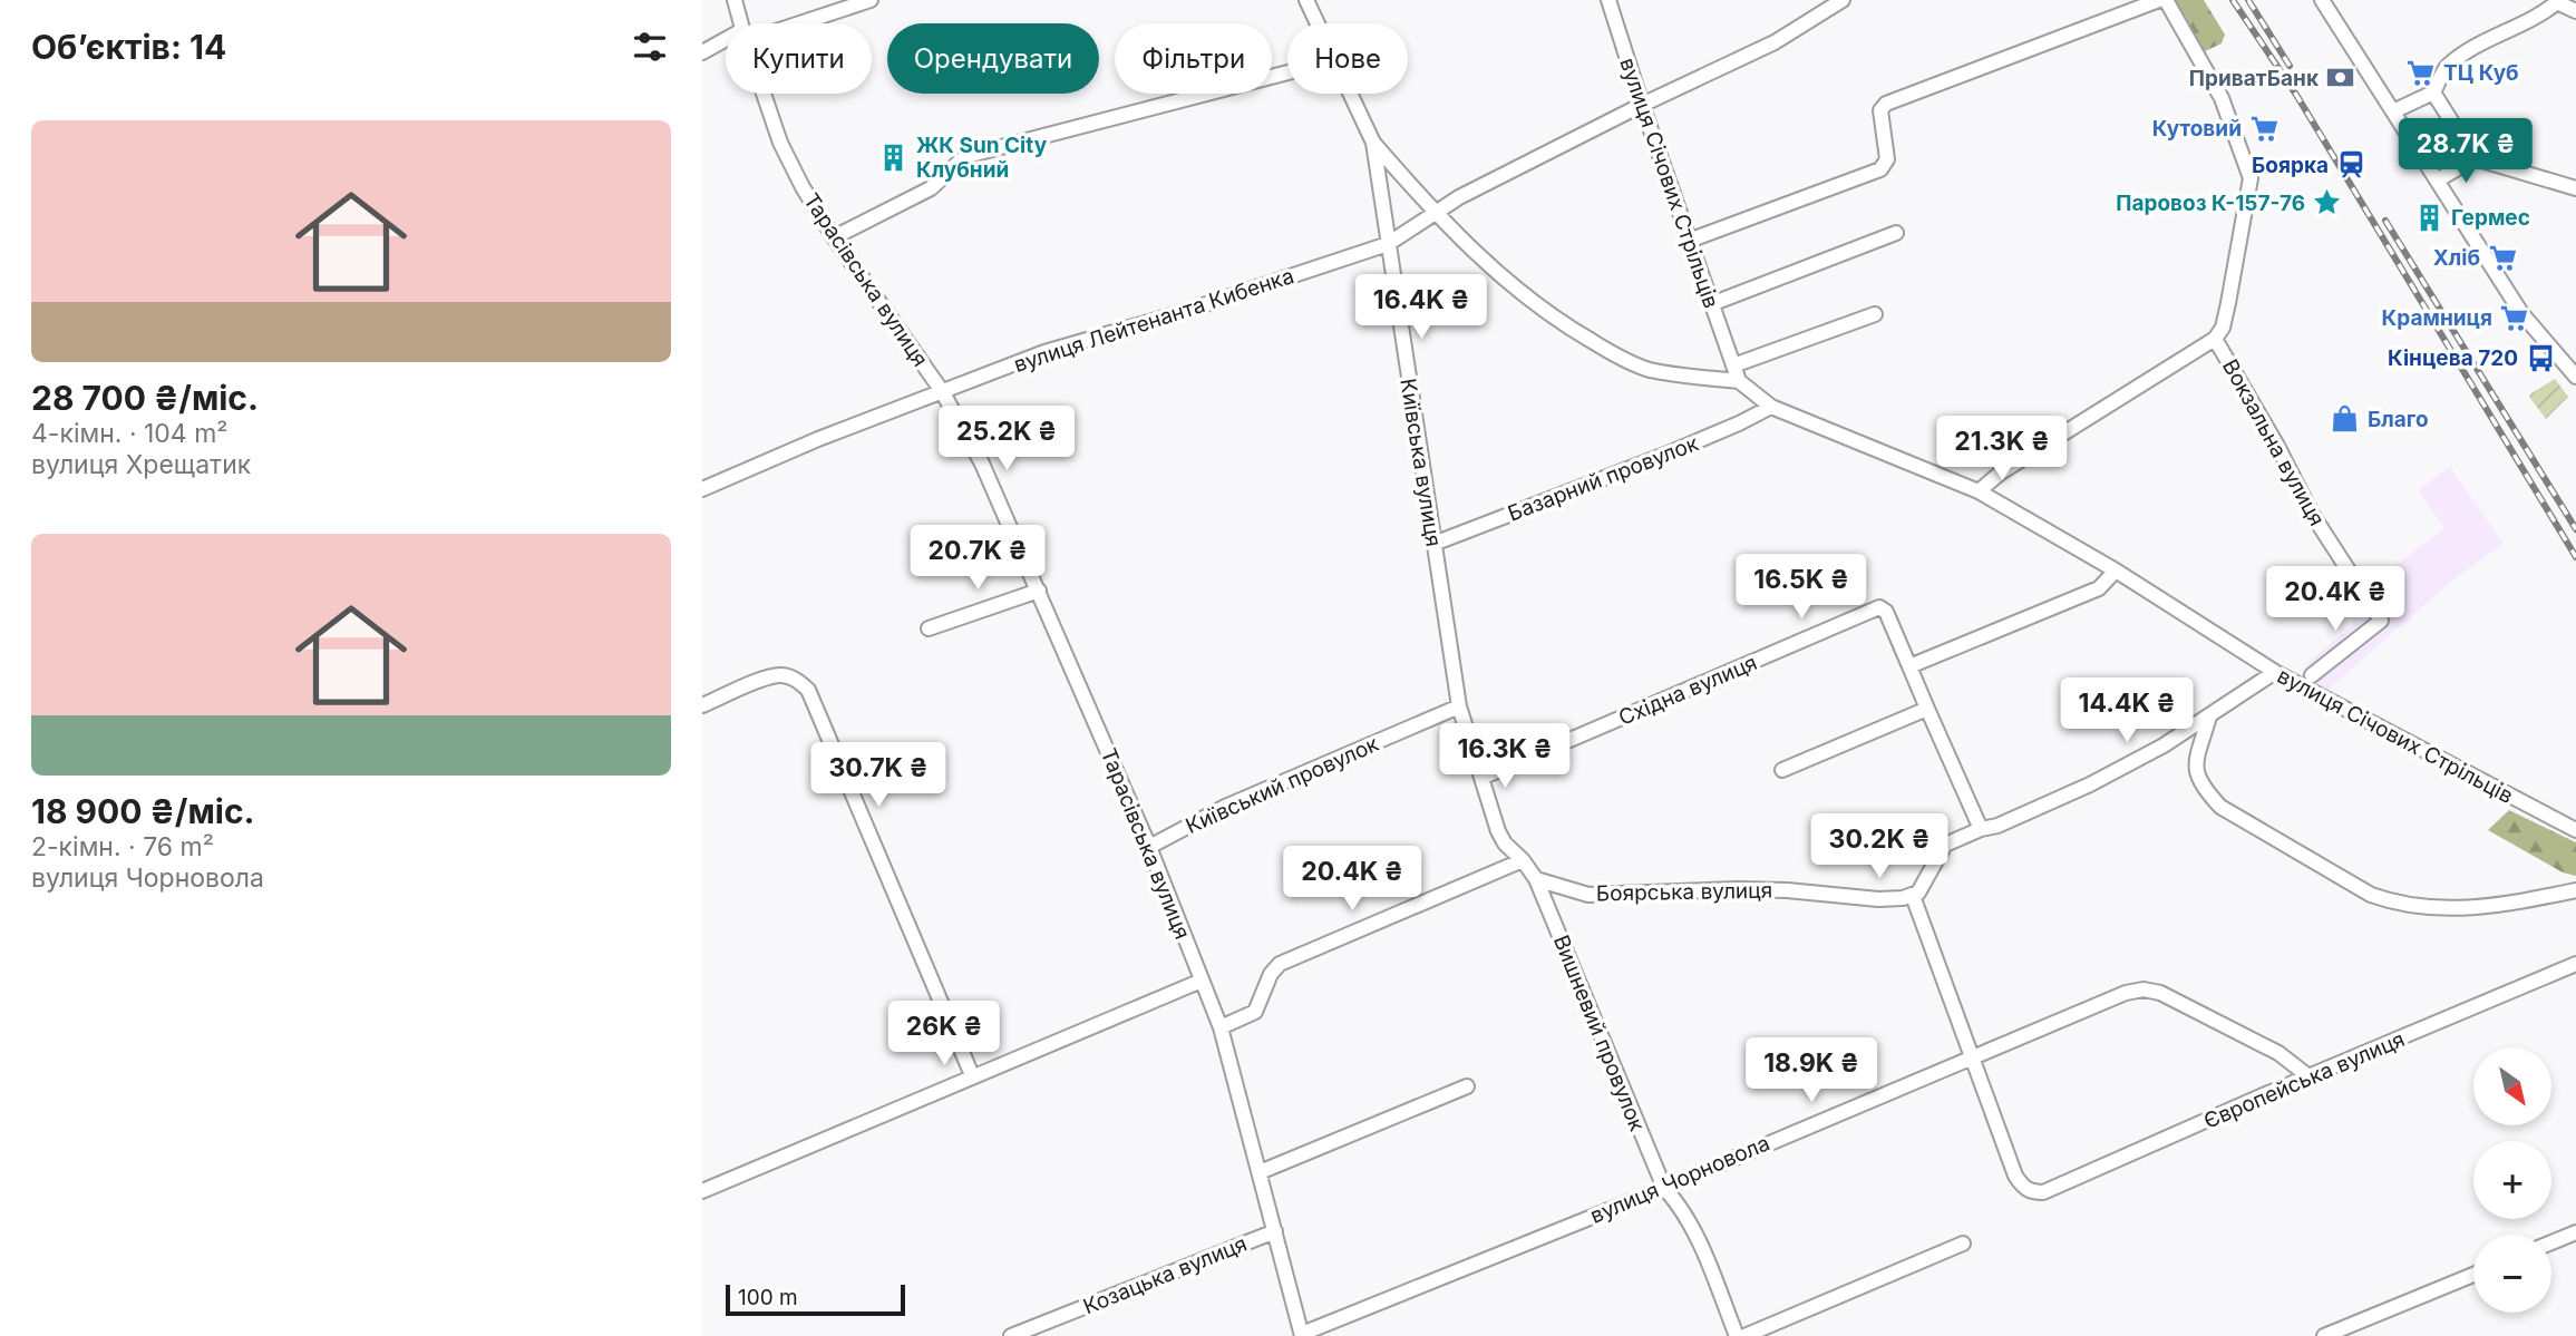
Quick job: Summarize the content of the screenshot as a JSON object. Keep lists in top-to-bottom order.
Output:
{
  "streets": {
    "street": [
      "вулиця Січових Стрільців",
      "Тарасівська вулиця",
      "вулиця Лейтенанта Кибенка",
      "Вокзальна вулиця",
      "Київська вулиця",
      "Базарний провулок",
      "Східна вулиця",
      "Київський провулок",
      "Боярська вулиця",
      "Вишневий провулок",
      "Європейська вулиця",
      "вулиця Чорновола",
      "Козацька вулиця"
    ]
  },
  "crossings": [
    ["вулиця Січових Стрільців", "вулиця Лейтенанта Кибенка"],
    ["вулиця Січових Стрільців", "Базарний провулок"],
    ["Тарасівська вулиця", "вулиця Лейтенанта Кибенка"],
    ["Тарасівська вулиця", "Київський провулок"],
    ["Тарасівська вулиця", "вулиця Чорновола"],
    ["Тарасівська вулиця", "Козацька вулиця"],
    ["вулиця Лейтенанта Кибенка", "Київська вулиця"],
    ["Київська вулиця", "Базарний провулок"],
    ["Київська вулиця", "Східна вулиця"],
    ["Київська вулиця", "Київський провулок"],
    ["Київська вулиця", "Вишневий провулок"],
    ["Східна вулиця", "Вишневий провулок"],
    ["Боярська вулиця", "Вишневий провулок"],
    ["Вишневий провулок", "вулиця Чорновола"],
    ["Європейська вулиця", "вулиця Чорновола"]
  ],
  "places": {
    "supermarket": [
      "ТЦ Куб",
      "Кутовий",
      "Хліб",
      "Крамниця"
    ],
    "bank": ["ПриватБанк"],
    "building": ["ЖК Sun City Клубний", "Гермес"],
    "station": ["Боярка"],
    "place": ["Паровоз К-157-76"],
    "bus stop": ["Кінцева 720"],
    "shop": ["Благо"]
  },
  "scale_bar": "100 m",
  "north": "bottom right",
  "page": {
    "heading": "Об’єктів: 14",
    "chip": [
      "Купити",
      "Орендувати",
      "Фільтри",
      "Нове"
    ],
    "list": [
      {
        "name": "28 700 ₴/міс.",
        "note": "4-кімн. · 104 m² · вулиця Хрещатик"
      },
      {
        "name": "18 900 ₴/міс.",
        "note": "2-кімн. · 76 m² · вулиця Чорновола"
      }
    ],
    "price": [
      "28.7K ₴",
      "16.4K ₴",
      "25.2K ₴",
      "21.3K ₴",
      "20.7K ₴",
      "16.5K ₴",
      "20.4K ₴",
      "14.4K ₴",
      "16.3K ₴",
      "30.7K ₴",
      "30.2K ₴",
      "20.4K ₴",
      "26K ₴",
      "18.9K ₴"
    ],
    "map_buttons": ["+", "−"],
    "scale": "100 m"
  }
}
